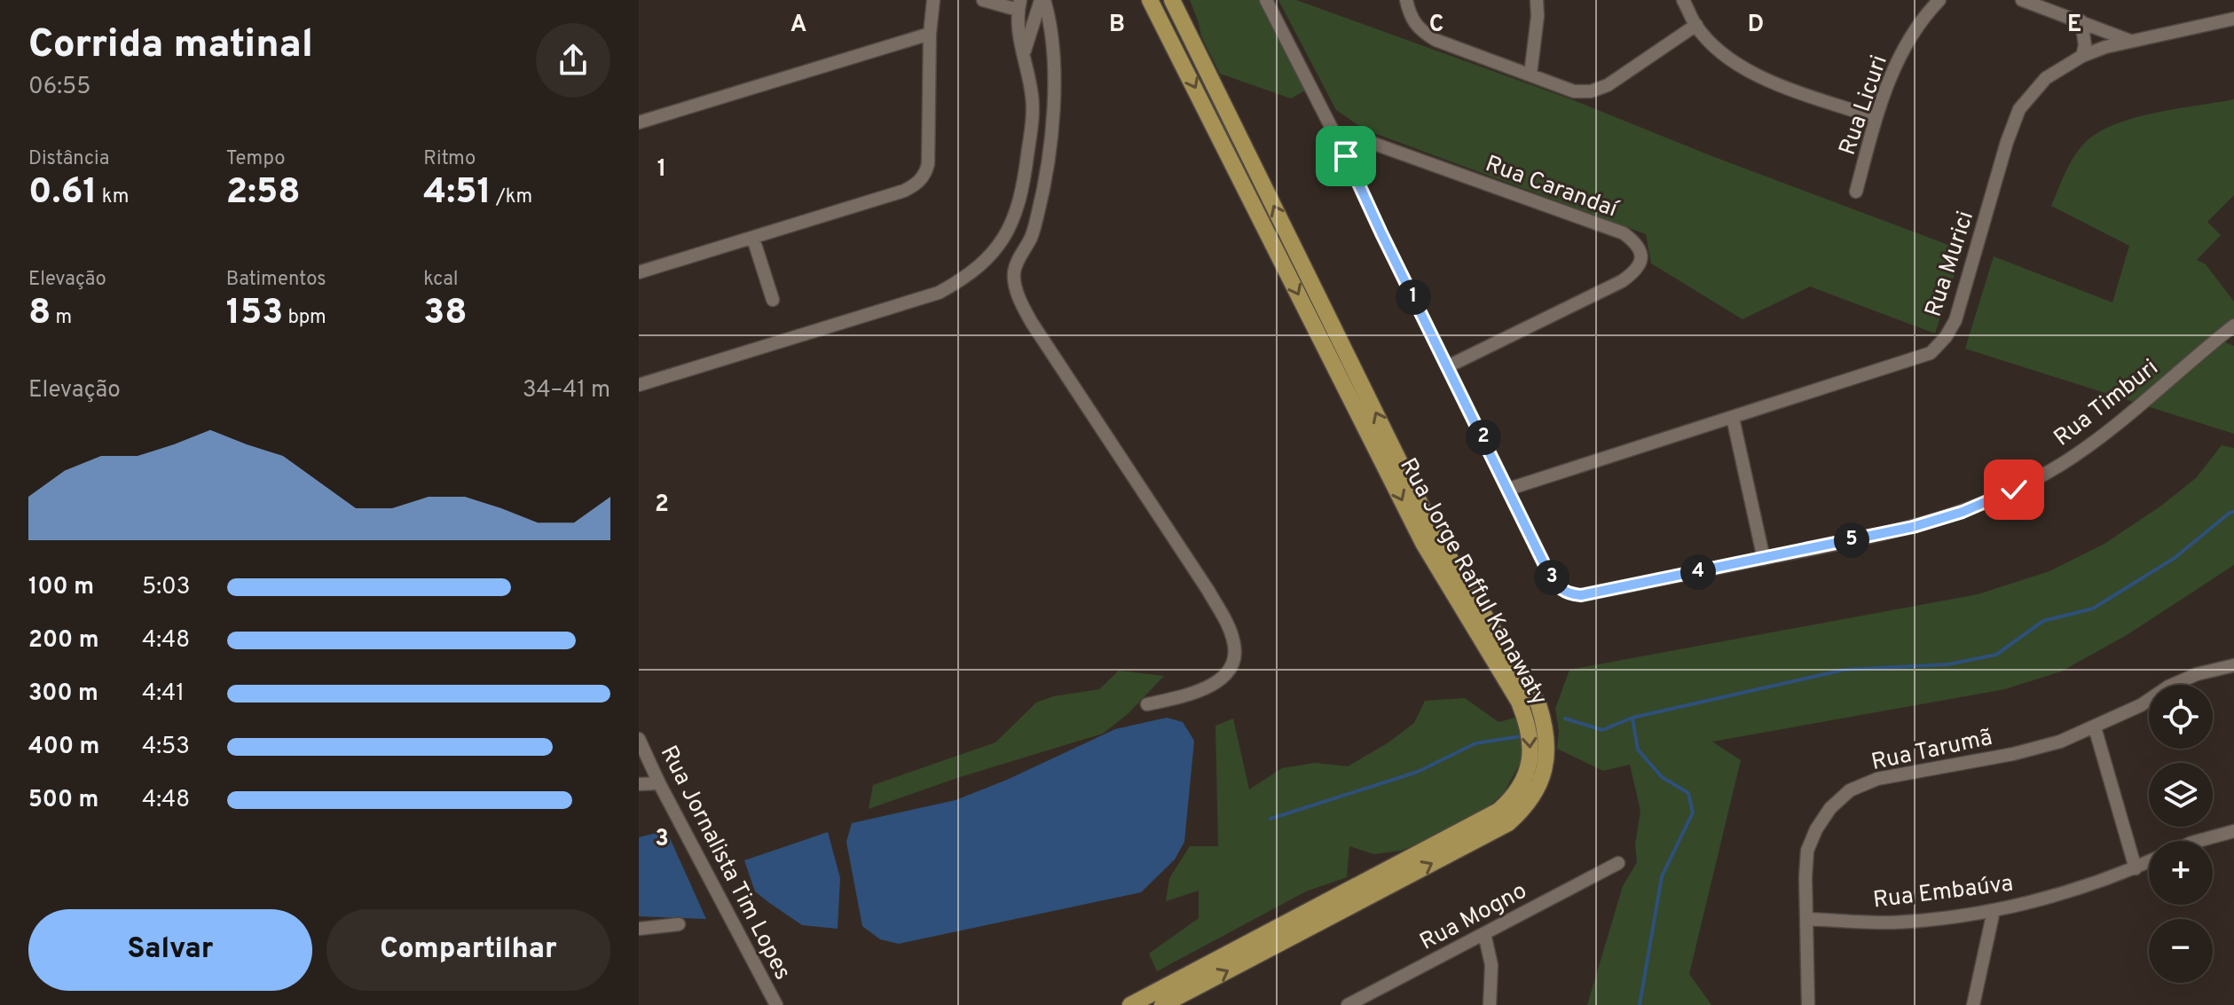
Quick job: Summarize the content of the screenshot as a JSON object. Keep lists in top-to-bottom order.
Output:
{
  "streets": {
    "main road": ["Rua Jorge Rafful Kanawaty"],
    "street": [
      "Rua Licuri",
      "Rua Carandaí",
      "Rua Murici",
      "Rua Timburi",
      "Rua Tarumã",
      "Rua Jornalista Tim Lopes",
      "Rua Embaúva",
      "Rua Mogno"
    ]
  },
  "crossings": [
    ["Rua Carandaí", "Rua Timburi"],
    ["Rua Murici", "Rua Timburi"],
    ["Rua Tarumã", "Rua Embaúva"]
  ],
  "page": {
    "heading": ["Corrida matinal", "06:55"],
    "stats": [
      ["Distância", "0.61 km"],
      ["Tempo", "2:58"],
      ["Ritmo", "4:51 /km"],
      ["Elevação", "8 m"],
      ["Batimentos", "153 bpm"],
      ["kcal", "38"]
    ],
    "pins": [
      "1",
      "2",
      "5",
      "4",
      "3"
    ],
    "chart": ["Elevação", "34–41 m"],
    "list": [
      {
        "name": "100 m",
        "note": "5:03"
      },
      {
        "name": "200 m",
        "note": "4:48"
      },
      {
        "name": "300 m",
        "note": "4:41"
      },
      {
        "name": "400 m",
        "note": "4:53"
      },
      {
        "name": "500 m",
        "note": "4:48"
      }
    ],
    "map_buttons": ["+", "−"],
    "buttons": ["Salvar", "Compartilhar"]
  },
  "grid": {
    "columns": [
      "A",
      "B",
      "C",
      "D",
      "E"
    ],
    "rows": ["1", "2", "3"]
  }
}
